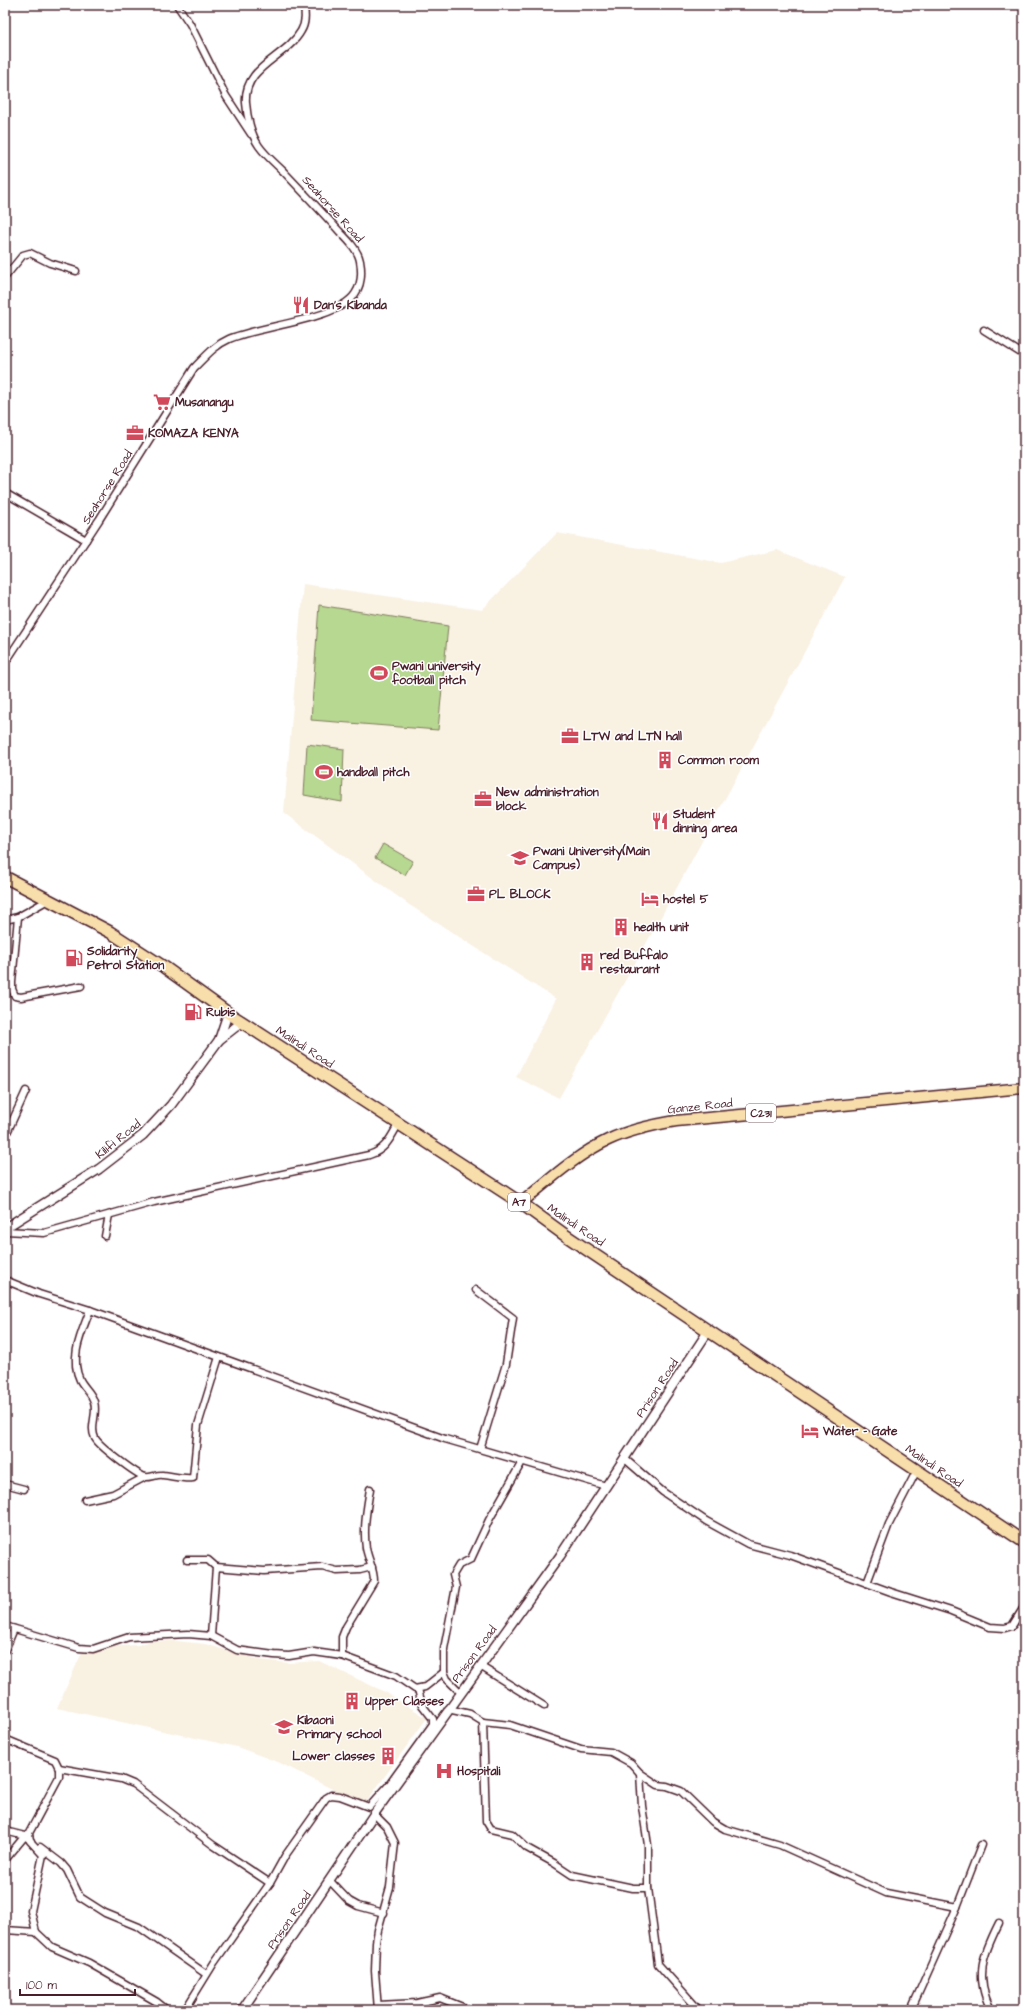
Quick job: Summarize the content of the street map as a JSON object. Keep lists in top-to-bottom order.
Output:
{
  "streets": {
    "highway": ["Malindi Road", "A7"],
    "main road": ["Ganze Road", "C231"],
    "street": ["Seahorse Road", "Kilifi Road", "Prison Road"]
  },
  "crossings": [
    ["Malindi Road", "Ganze Road"],
    ["Malindi Road", "Kilifi Road"],
    ["Malindi Road", "Prison Road"]
  ],
  "places": {
    "restaurant": ["Dan's Kibanda", "Student dinning area"],
    "supermarket": ["Musanangu"],
    "office": [
      "KOMAZA KENYA",
      "LTW and LTN hall",
      "New administration block",
      "PL BLOCK"
    ],
    "sports": ["Pwani university football pitch", "handball pitch"],
    "building": [
      "Common room",
      "health unit",
      "red Buffalo restaurant",
      "Upper Classes",
      "Lower classes"
    ],
    "school or university": ["Pwani University(Main Campus)", "Kibaoni Primary school"],
    "hotel": ["hostel 5", "Water - Gate"],
    "fuel station": ["Solidarity Petrol Station", "Rubis"],
    "hospital": ["Hospitali"]
  },
  "scale_bar": "100 m"
}
